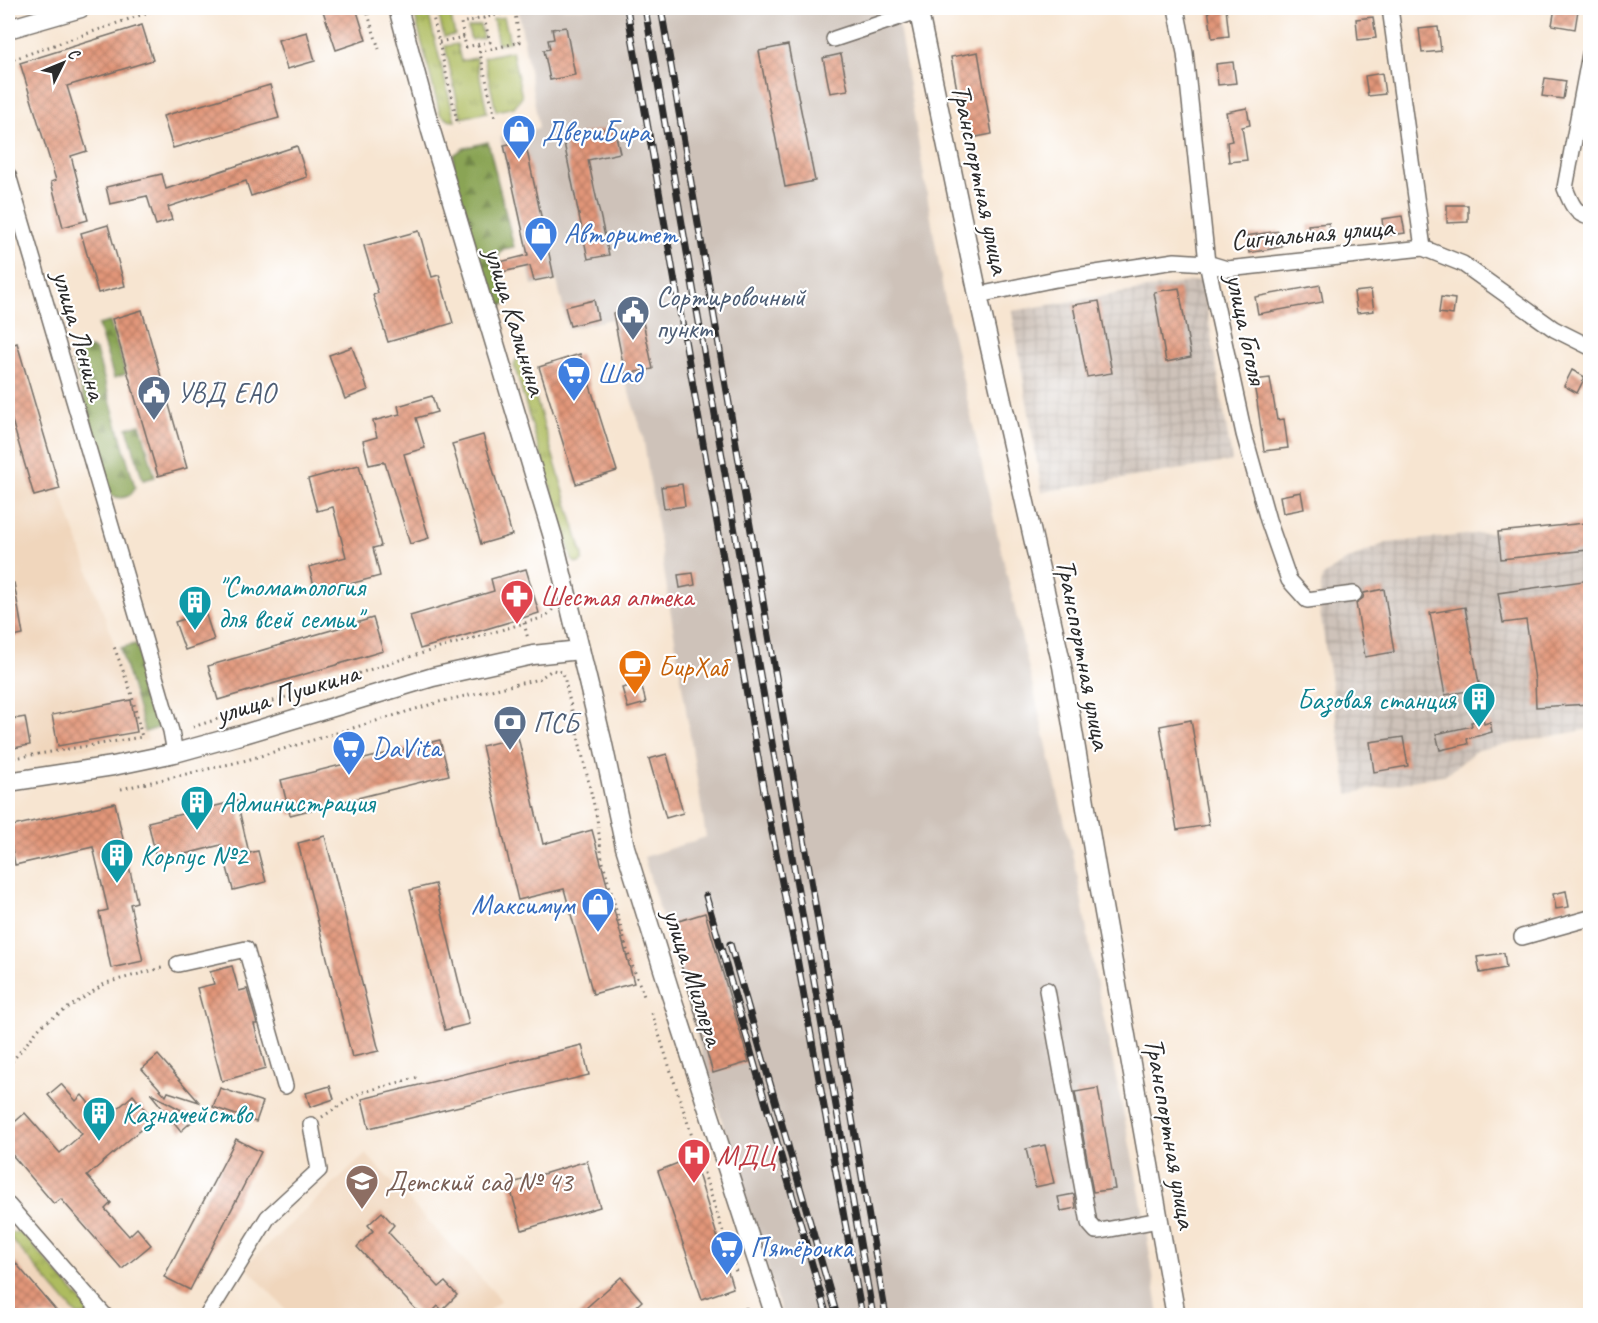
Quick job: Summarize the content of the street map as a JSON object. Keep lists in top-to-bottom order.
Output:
{
  "streets": {
    "main road": [
      "Транспортная улица",
      "улица Калинина",
      "улица Пушкина",
      "улица Миллера"
    ],
    "street": ["Сигнальная улица", "улица Гоголя", "улица Ленина"]
  },
  "crossings": [
    ["Транспортная улица", "Сигнальная улица"],
    ["Сигнальная улица", "улица Гоголя"],
    ["улица Калинина", "улица Пушкина"],
    ["улица Калинина", "улица Миллера"],
    ["улица Ленина", "улица Пушкина"],
    ["улица Пушкина", "улица Миллера"]
  ],
  "places": {
    "shop": ["ДвериБира", "Авторитет", "Максимум"],
    "public building": ["Сортировочный пункт", "УВД ЕАО"],
    "supermarket": ["Шад", "DaVita", "Пятёрочка"],
    "pharmacy": ["Шестая аптека"],
    "building": [
      "\"Стоматология для всей семьи\"",
      "Базовая станция",
      "Администрация",
      "Корпус №2",
      "Казначейство"
    ],
    "cafe": ["БирХаб"],
    "bank": ["ПСБ"],
    "hospital": ["МДЦ"],
    "school or university": ["Детский сад № 43"]
  },
  "north": "top right"
}
